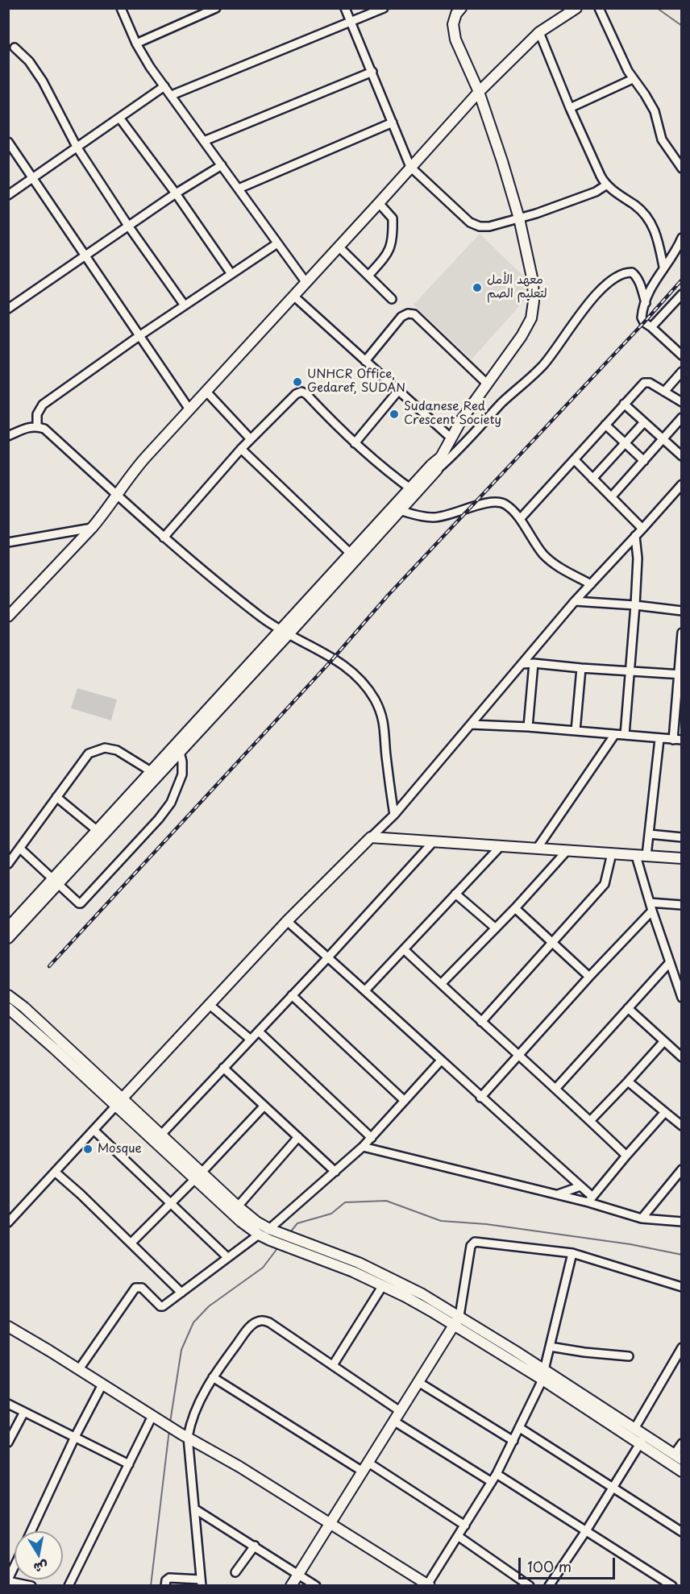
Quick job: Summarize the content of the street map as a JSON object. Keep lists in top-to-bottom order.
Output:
{
  "places": [
    "معهد الأمل لتعليم الصم",
    "UNHCR Office, Gedaref, SUDAN",
    "Sudanese Red Crescent Society",
    "Mosque"
  ],
  "scale_bar": "100 m",
  "north": "bottom"
}
